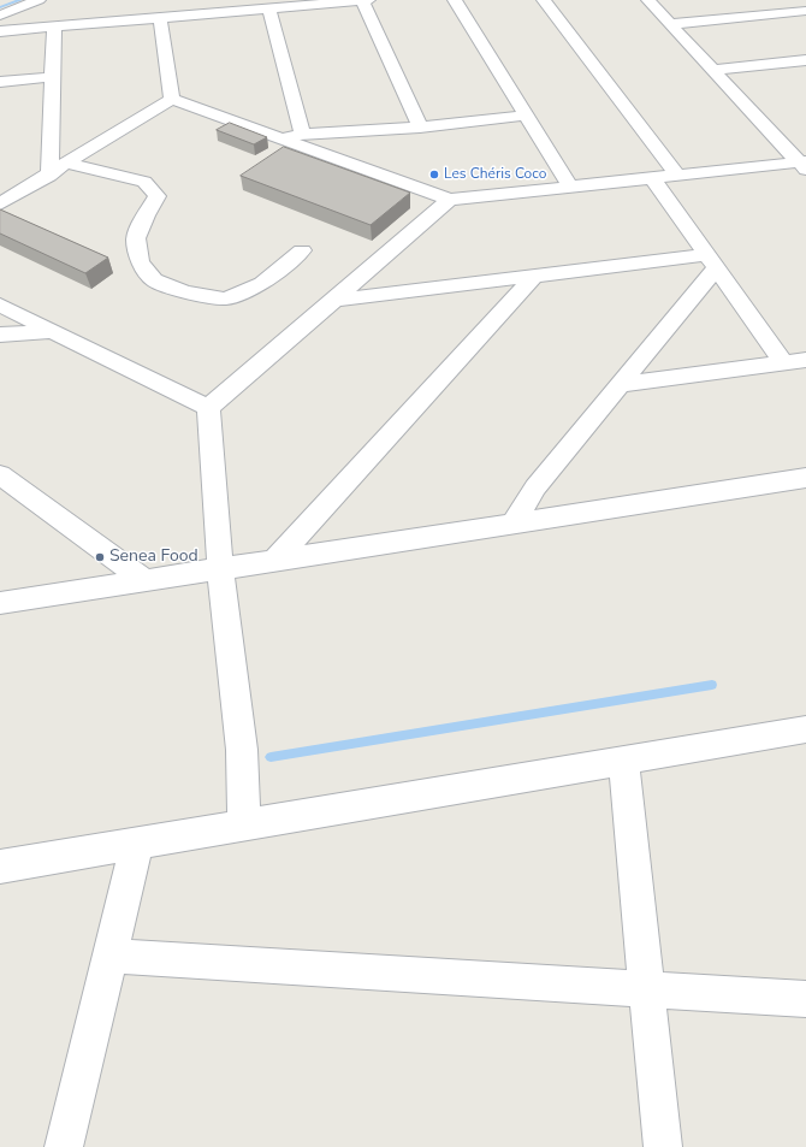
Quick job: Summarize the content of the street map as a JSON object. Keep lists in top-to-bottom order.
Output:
{
  "places": ["Les Chéris Coco", "Senea Food"]
}
